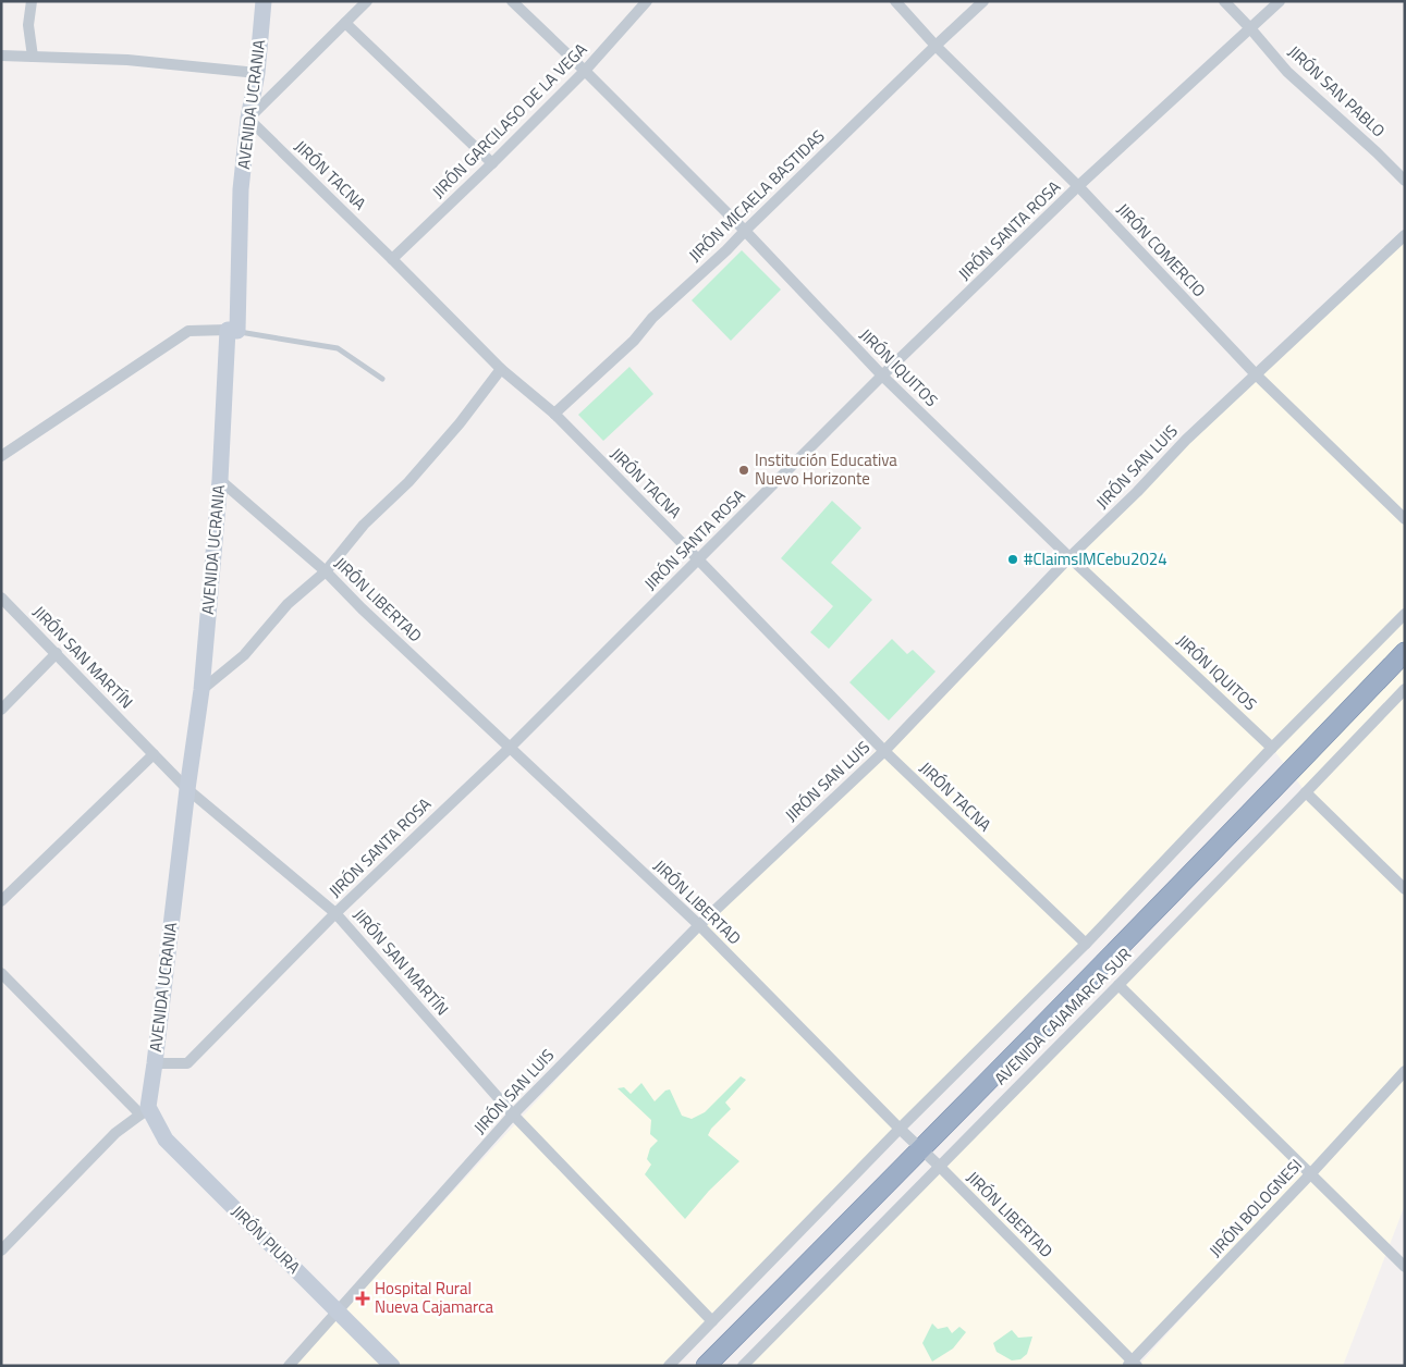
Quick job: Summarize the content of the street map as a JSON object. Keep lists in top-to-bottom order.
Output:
{
  "streets": {
    "main road": ["AVENIDA UCRANIA", "JIRÓN PIURA"],
    "street": [
      "JIRÓN SAN PABLO",
      "JIRÓN GARCILASO DE LA VEGA",
      "JIRÓN TACNA",
      "JIRÓN MICAELA BASTIDAS",
      "JIRÓN SANTA ROSA",
      "JIRÓN COMERCIO",
      "JIRÓN IQUITOS",
      "JIRÓN SAN LUIS",
      "JIRÓN LIBERTAD",
      "JIRÓN SAN MARTÍN",
      "AVENIDA CAJAMARCA SUR",
      "JIRÓN BOLOGNESI"
    ]
  },
  "crossings": [
    ["JIRÓN SAN PABLO", "JIRÓN SANTA ROSA"],
    ["AVENIDA UCRANIA", "JIRÓN TACNA"],
    ["AVENIDA UCRANIA", "JIRÓN SANTA ROSA"],
    ["AVENIDA UCRANIA", "JIRÓN LIBERTAD"],
    ["AVENIDA UCRANIA", "JIRÓN SAN MARTÍN"],
    ["AVENIDA UCRANIA", "JIRÓN PIURA"],
    ["JIRÓN GARCILASO DE LA VEGA", "JIRÓN TACNA"],
    ["JIRÓN GARCILASO DE LA VEGA", "JIRÓN IQUITOS"],
    ["JIRÓN TACNA", "JIRÓN MICAELA BASTIDAS"],
    ["JIRÓN TACNA", "JIRÓN SANTA ROSA"],
    ["JIRÓN TACNA", "JIRÓN SAN LUIS"],
    ["JIRÓN MICAELA BASTIDAS", "JIRÓN COMERCIO"],
    ["JIRÓN MICAELA BASTIDAS", "JIRÓN IQUITOS"],
    ["JIRÓN SANTA ROSA", "JIRÓN COMERCIO"],
    ["JIRÓN SANTA ROSA", "JIRÓN IQUITOS"],
    ["JIRÓN SANTA ROSA", "JIRÓN LIBERTAD"],
    ["JIRÓN SANTA ROSA", "JIRÓN SAN MARTÍN"],
    ["JIRÓN COMERCIO", "JIRÓN SAN LUIS"],
    ["JIRÓN IQUITOS", "JIRÓN SAN LUIS"],
    ["JIRÓN SAN LUIS", "JIRÓN LIBERTAD"],
    ["JIRÓN SAN LUIS", "JIRÓN SAN MARTÍN"],
    ["JIRÓN SAN LUIS", "JIRÓN PIURA"],
    ["JIRÓN LIBERTAD", "AVENIDA CAJAMARCA SUR"],
    ["JIRÓN LIBERTAD", "JIRÓN BOLOGNESI"]
  ],
  "places": {
    "other": ["Institución Educativa Nuevo Horizonte", "#ClaimsIMCebu2024"],
    "health": ["Hospital Rural Nueva Cajamarca"]
  }
}
